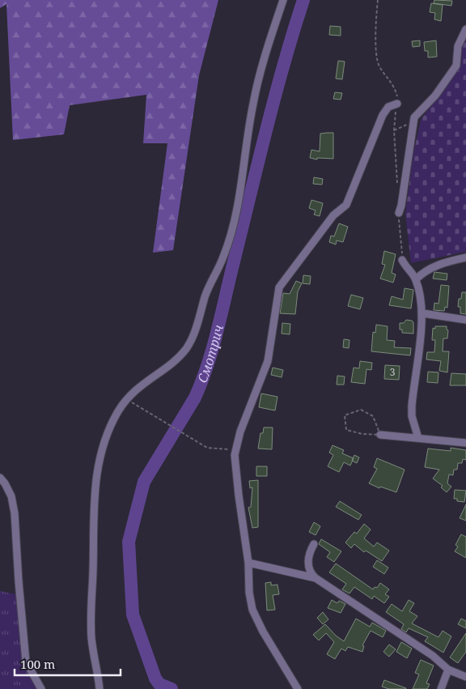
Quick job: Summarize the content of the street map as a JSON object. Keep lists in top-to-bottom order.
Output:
{
  "water": ["Смотрич"],
  "house_numbers": ["3"],
  "scale_bar": "100 m"
}
